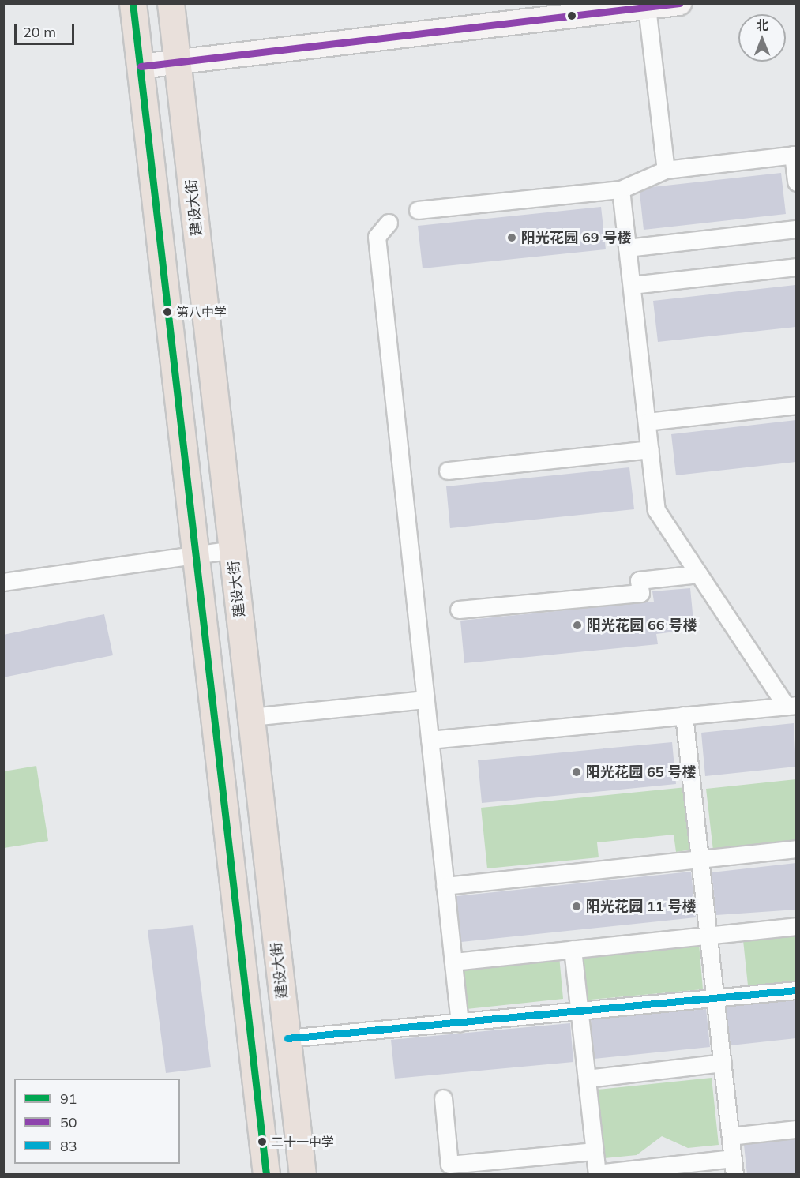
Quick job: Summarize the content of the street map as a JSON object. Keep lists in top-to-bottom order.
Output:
{
  "streets": {
    "highway": ["建设大街"]
  },
  "places": [
    "阳光花园 69 号楼",
    "第八中学",
    "阳光花园 66 号楼",
    "阳光花园 65 号楼",
    "阳光花园 11 号楼",
    "二十一中学"
  ],
  "lines": ["transit line 91", "transit line 50", "transit line 83"],
  "legend": ["91", "50", "83"],
  "scale_bar": "20 m",
  "north": "top"
}
